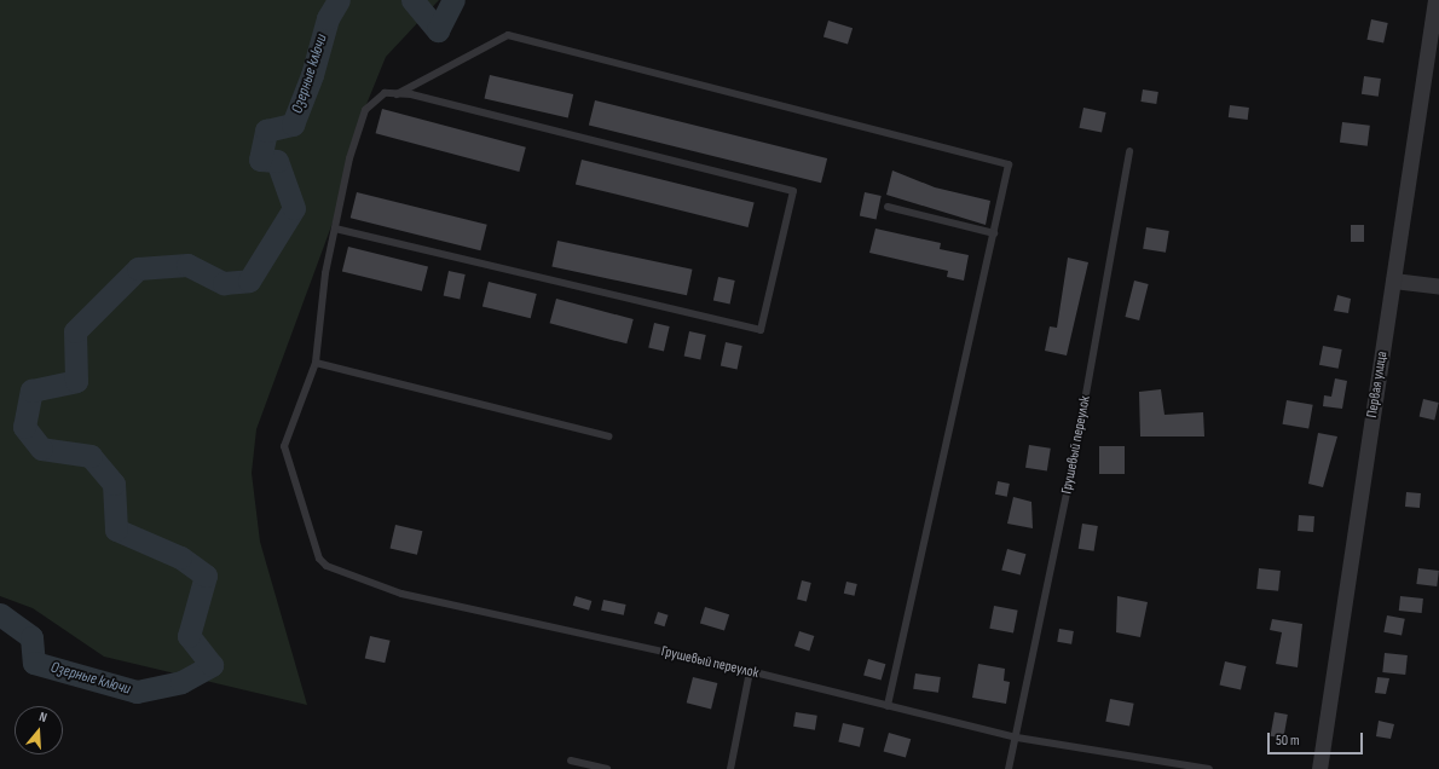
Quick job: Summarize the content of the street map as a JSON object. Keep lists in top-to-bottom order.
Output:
{
  "streets": {
    "street": ["Первая улица"],
    "lane": ["Грушевый переулок"]
  },
  "water": ["Озерные ключи"],
  "scale_bar": "50 m",
  "north": "top"
}
